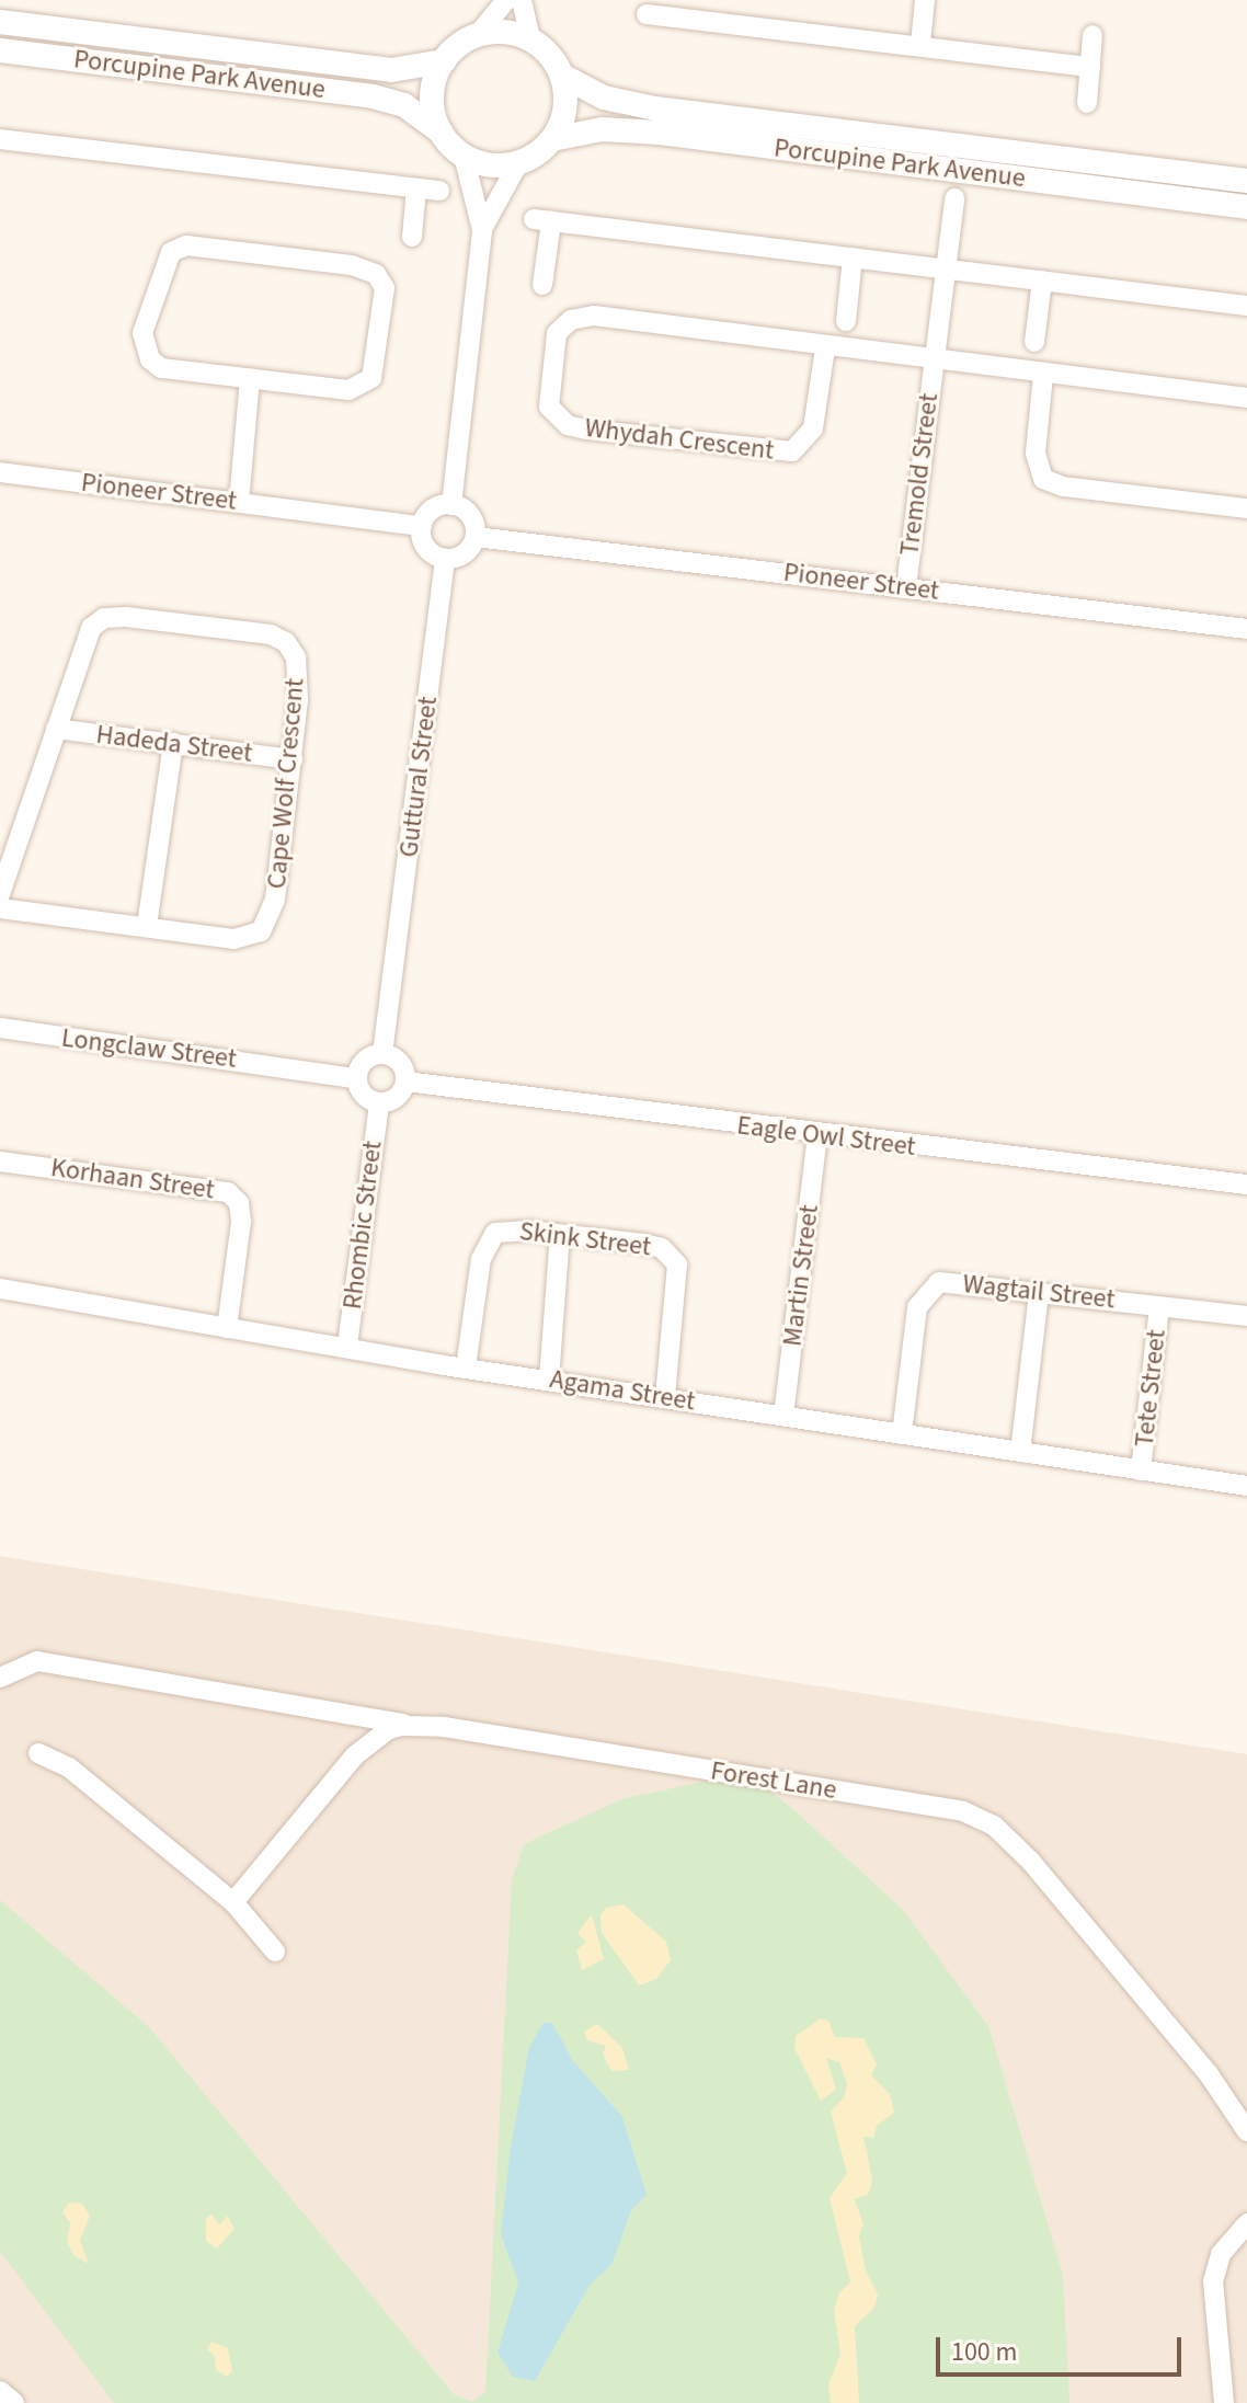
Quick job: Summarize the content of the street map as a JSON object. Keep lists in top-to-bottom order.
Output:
{
  "streets": {
    "street": [
      "Porcupine Park Avenue",
      "Whydah Crescent",
      "Tremold Street",
      "Pioneer Street",
      "Hadeda Street",
      "Guttural Street",
      "Cape Wolf Crescent",
      "Longclaw Street",
      "Eagle Owl Street",
      "Korhaan Street",
      "Rhombic Street",
      "Skink Street",
      "Martin Street",
      "Wagtail Street",
      "Tete Street",
      "Agama Street",
      "Forest Lane"
    ]
  },
  "crossings": [
    ["Whydah Crescent", "Tremold Street"],
    ["Tremold Street", "Pioneer Street"],
    ["Pioneer Street", "Guttural Street"],
    ["Hadeda Street", "Cape Wolf Crescent"],
    ["Guttural Street", "Longclaw Street"],
    ["Guttural Street", "Eagle Owl Street"],
    ["Guttural Street", "Rhombic Street"],
    ["Longclaw Street", "Eagle Owl Street"],
    ["Longclaw Street", "Rhombic Street"],
    ["Eagle Owl Street", "Rhombic Street"],
    ["Eagle Owl Street", "Martin Street"],
    ["Korhaan Street", "Agama Street"],
    ["Rhombic Street", "Agama Street"],
    ["Skink Street", "Agama Street"],
    ["Martin Street", "Agama Street"],
    ["Wagtail Street", "Tete Street"],
    ["Wagtail Street", "Agama Street"],
    ["Tete Street", "Agama Street"]
  ],
  "scale_bar": "100 m"
}
